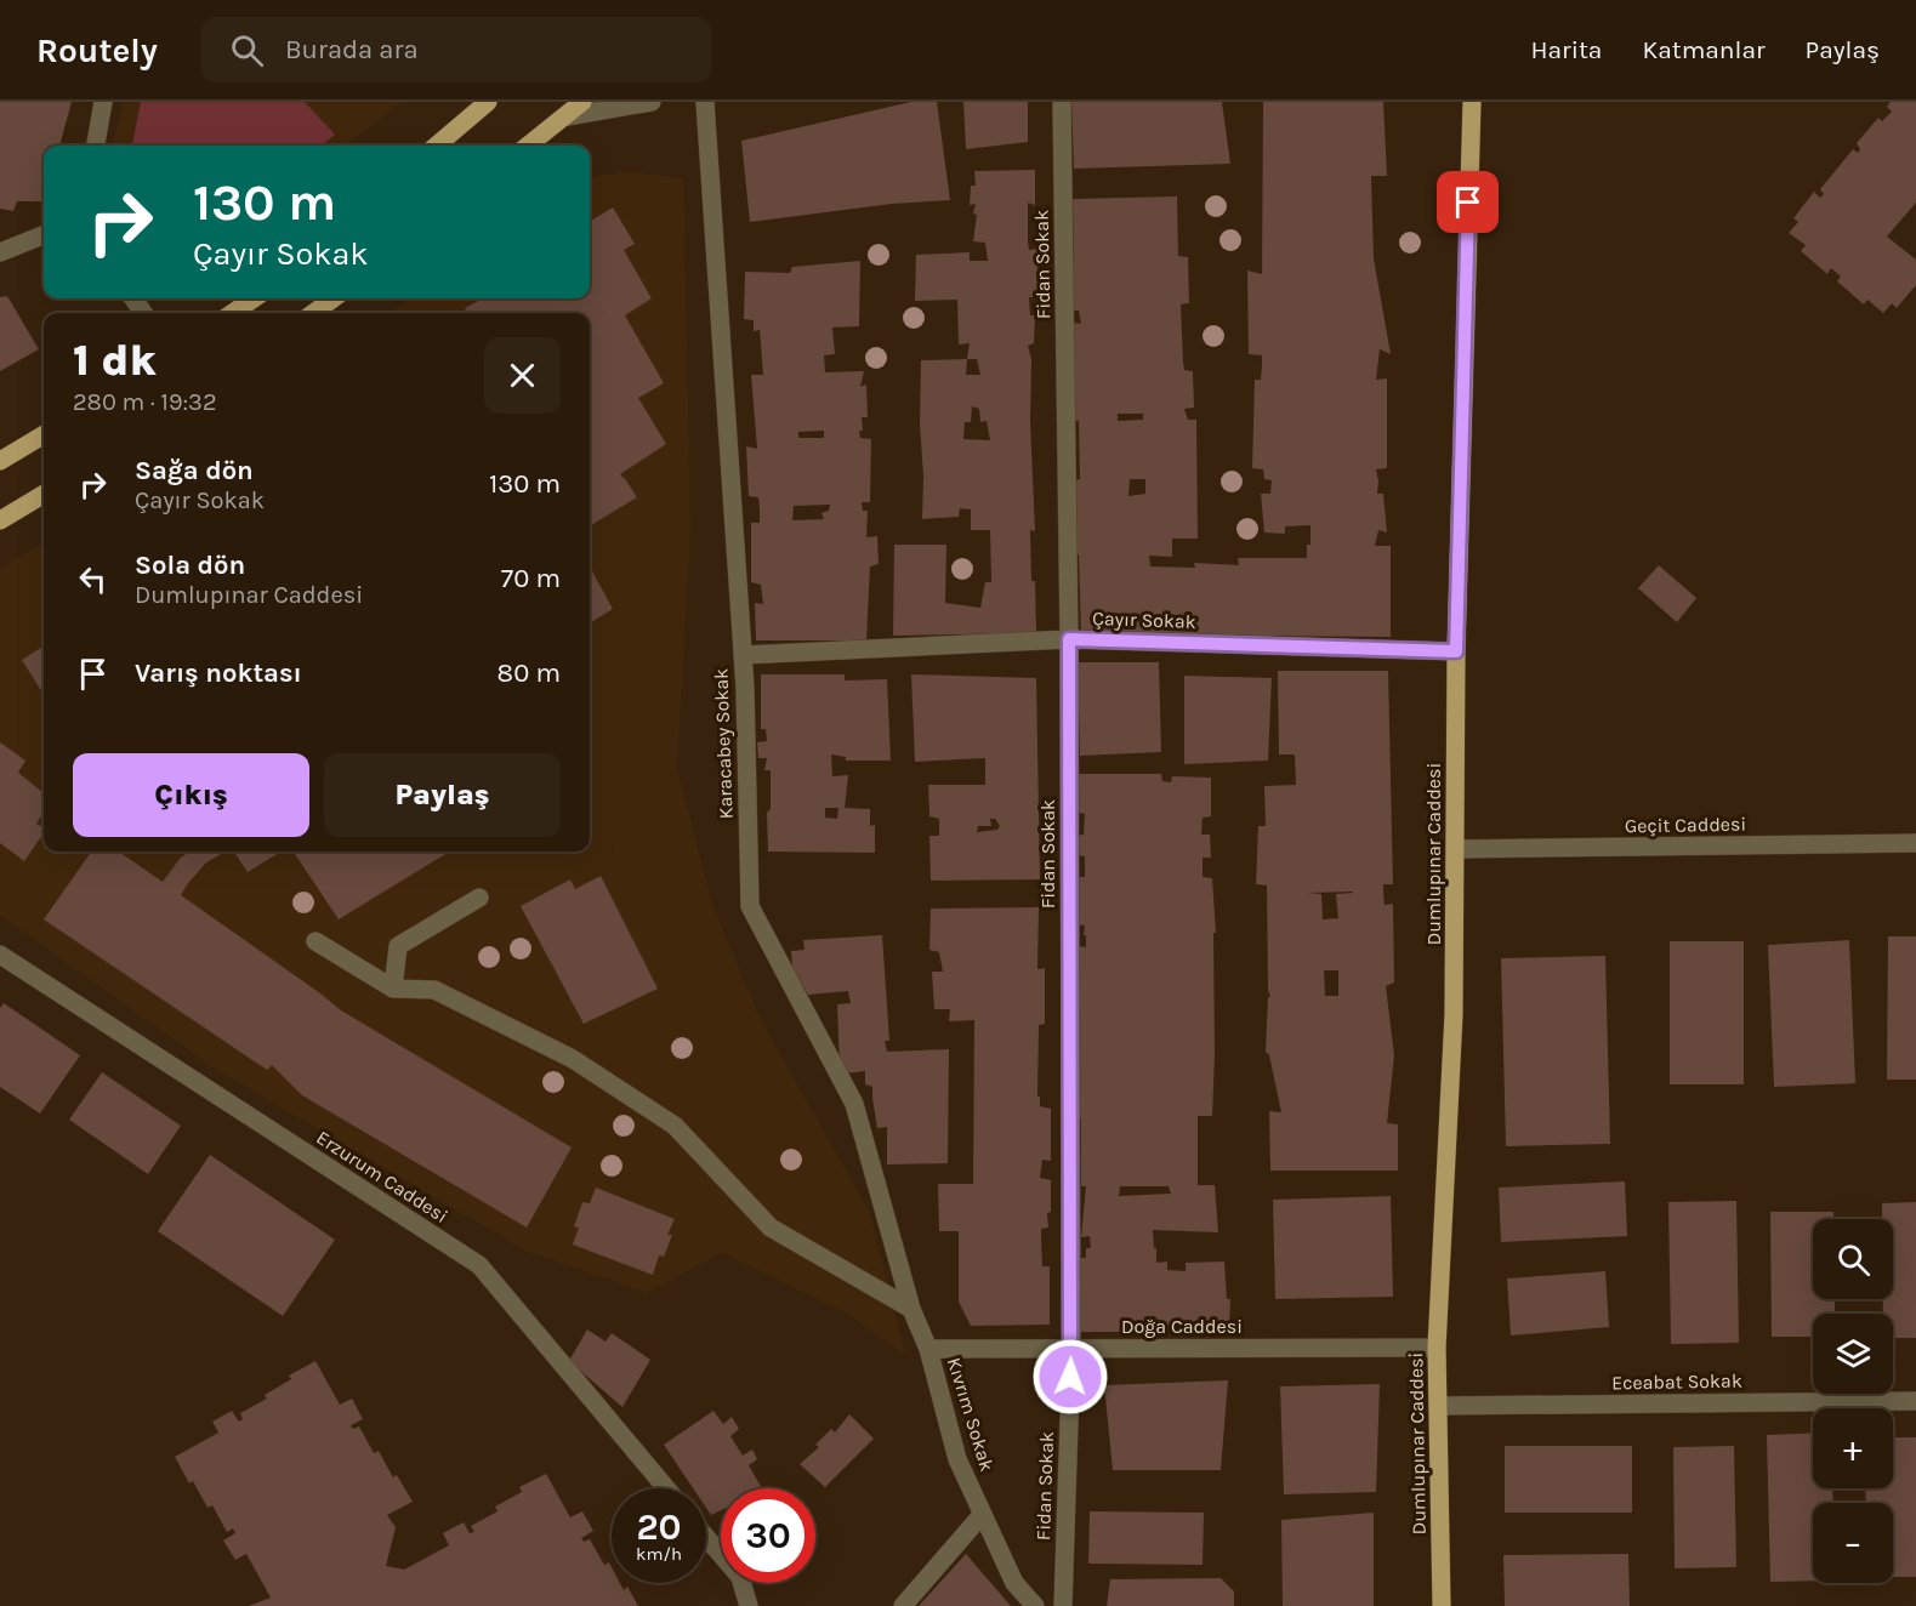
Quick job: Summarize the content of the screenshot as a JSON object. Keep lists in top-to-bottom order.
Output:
{
  "streets": {
    "main road": ["Dumlupınar Caddesi"],
    "street": [
      "Fidan Sokak",
      "Çayır Sokak",
      "Karacabey Sokak",
      "Geçit Caddesi",
      "Erzurum Caddesi",
      "Doğa Caddesi",
      "Eceabat Sokak",
      "Kıvrım Sokak"
    ]
  },
  "crossings": [
    ["Fidan Sokak", "Çayır Sokak"],
    ["Fidan Sokak", "Doğa Caddesi"],
    ["Çayır Sokak", "Karacabey Sokak"],
    ["Çayır Sokak", "Dumlupınar Caddesi"],
    ["Karacabey Sokak", "Doğa Caddesi"],
    ["Karacabey Sokak", "Kıvrım Sokak"],
    ["Geçit Caddesi", "Dumlupınar Caddesi"],
    ["Dumlupınar Caddesi", "Doğa Caddesi"],
    ["Dumlupınar Caddesi", "Eceabat Sokak"],
    ["Doğa Caddesi", "Kıvrım Sokak"]
  ],
  "page": {
    "header": "Routely",
    "search": "Burada ara",
    "nav": ["Harita", "Katmanlar", "Paylaş"],
    "turn": ["130 m", "Çayır Sokak"],
    "heading": ["1 dk", "280 m · 19:32"],
    "list": [
      {
        "name": "Sağa dön",
        "note": "Çayır Sokak",
        "value": "130 m"
      },
      {
        "name": "Sola dön",
        "note": "Dumlupınar Caddesi",
        "value": "70 m"
      },
      {
        "name": "Varış noktası",
        "value": "80 m"
      }
    ],
    "buttons": ["Çıkış", "Paylaş"],
    "map_buttons": ["+", "−"],
    "speed": "20 km/h",
    "limit": "30"
  }
}
